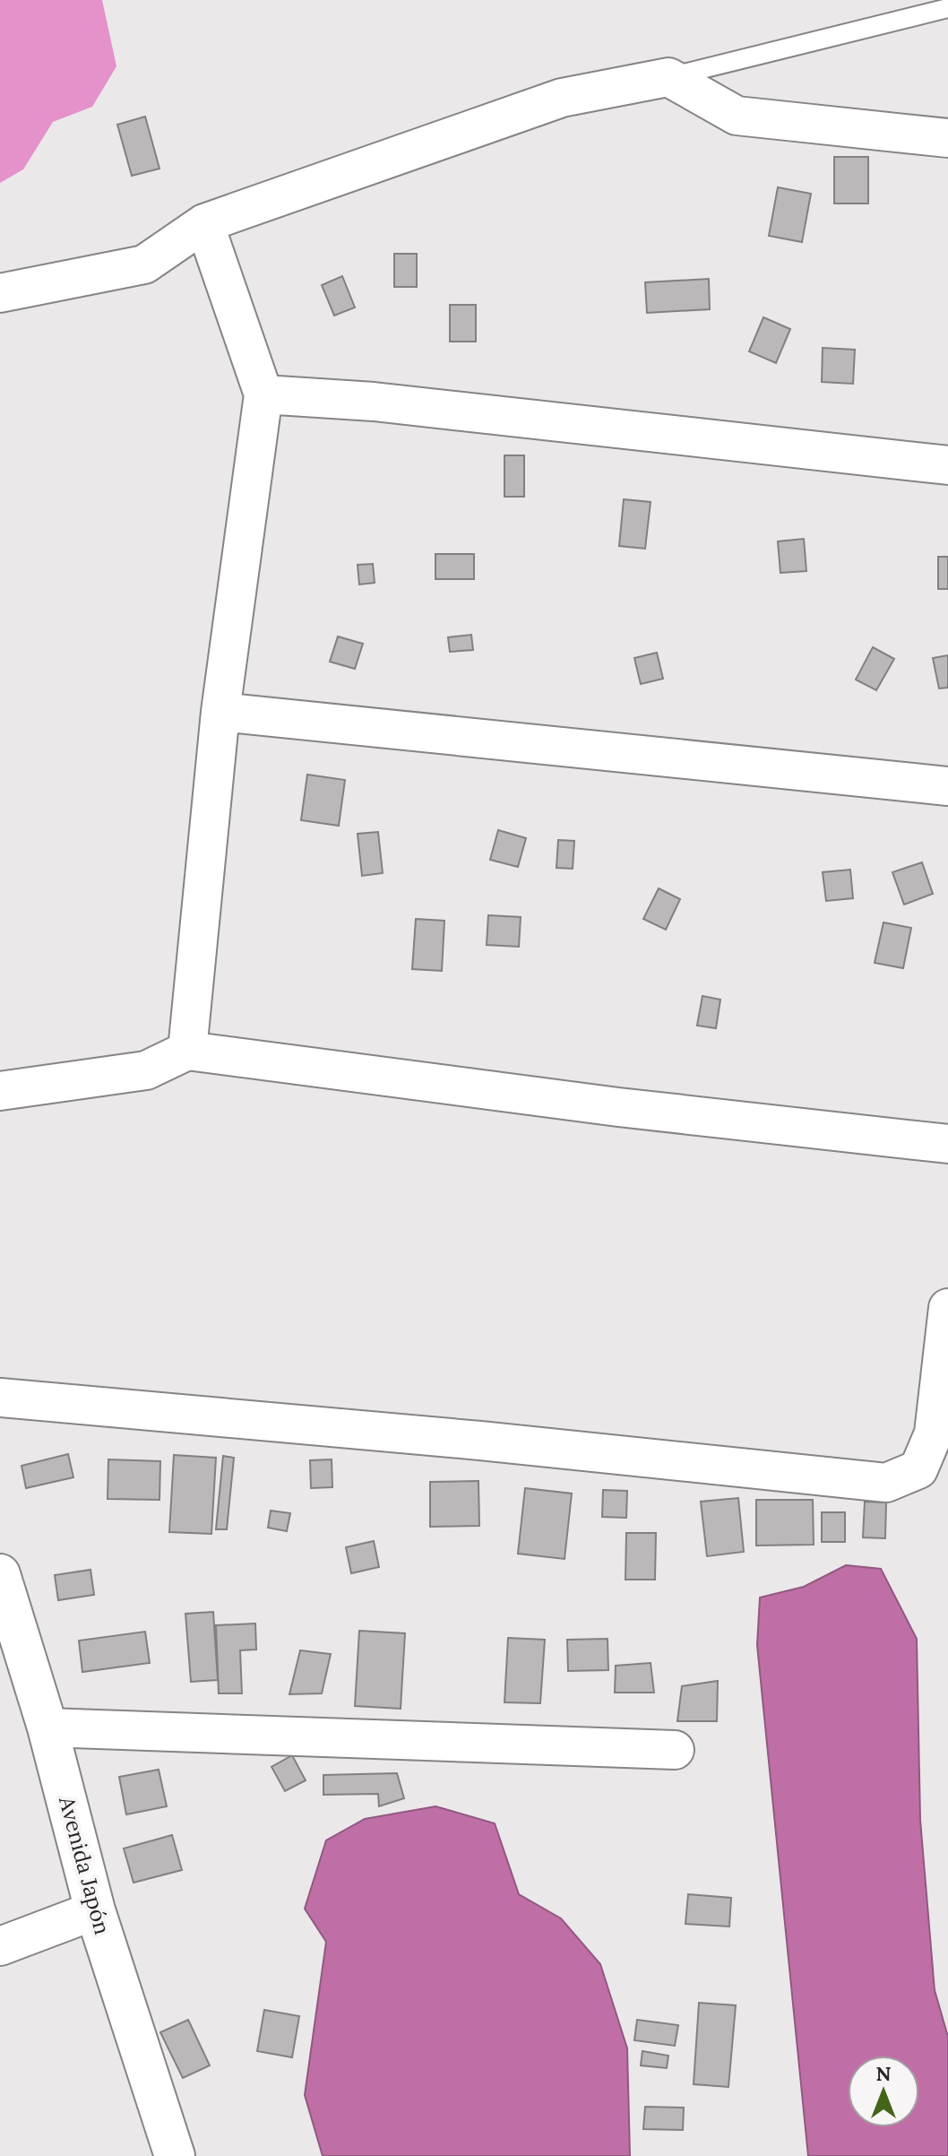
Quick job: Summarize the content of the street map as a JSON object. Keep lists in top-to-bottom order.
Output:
{
  "streets": {
    "street": ["Avenida Japón"]
  },
  "north": "top"
}
